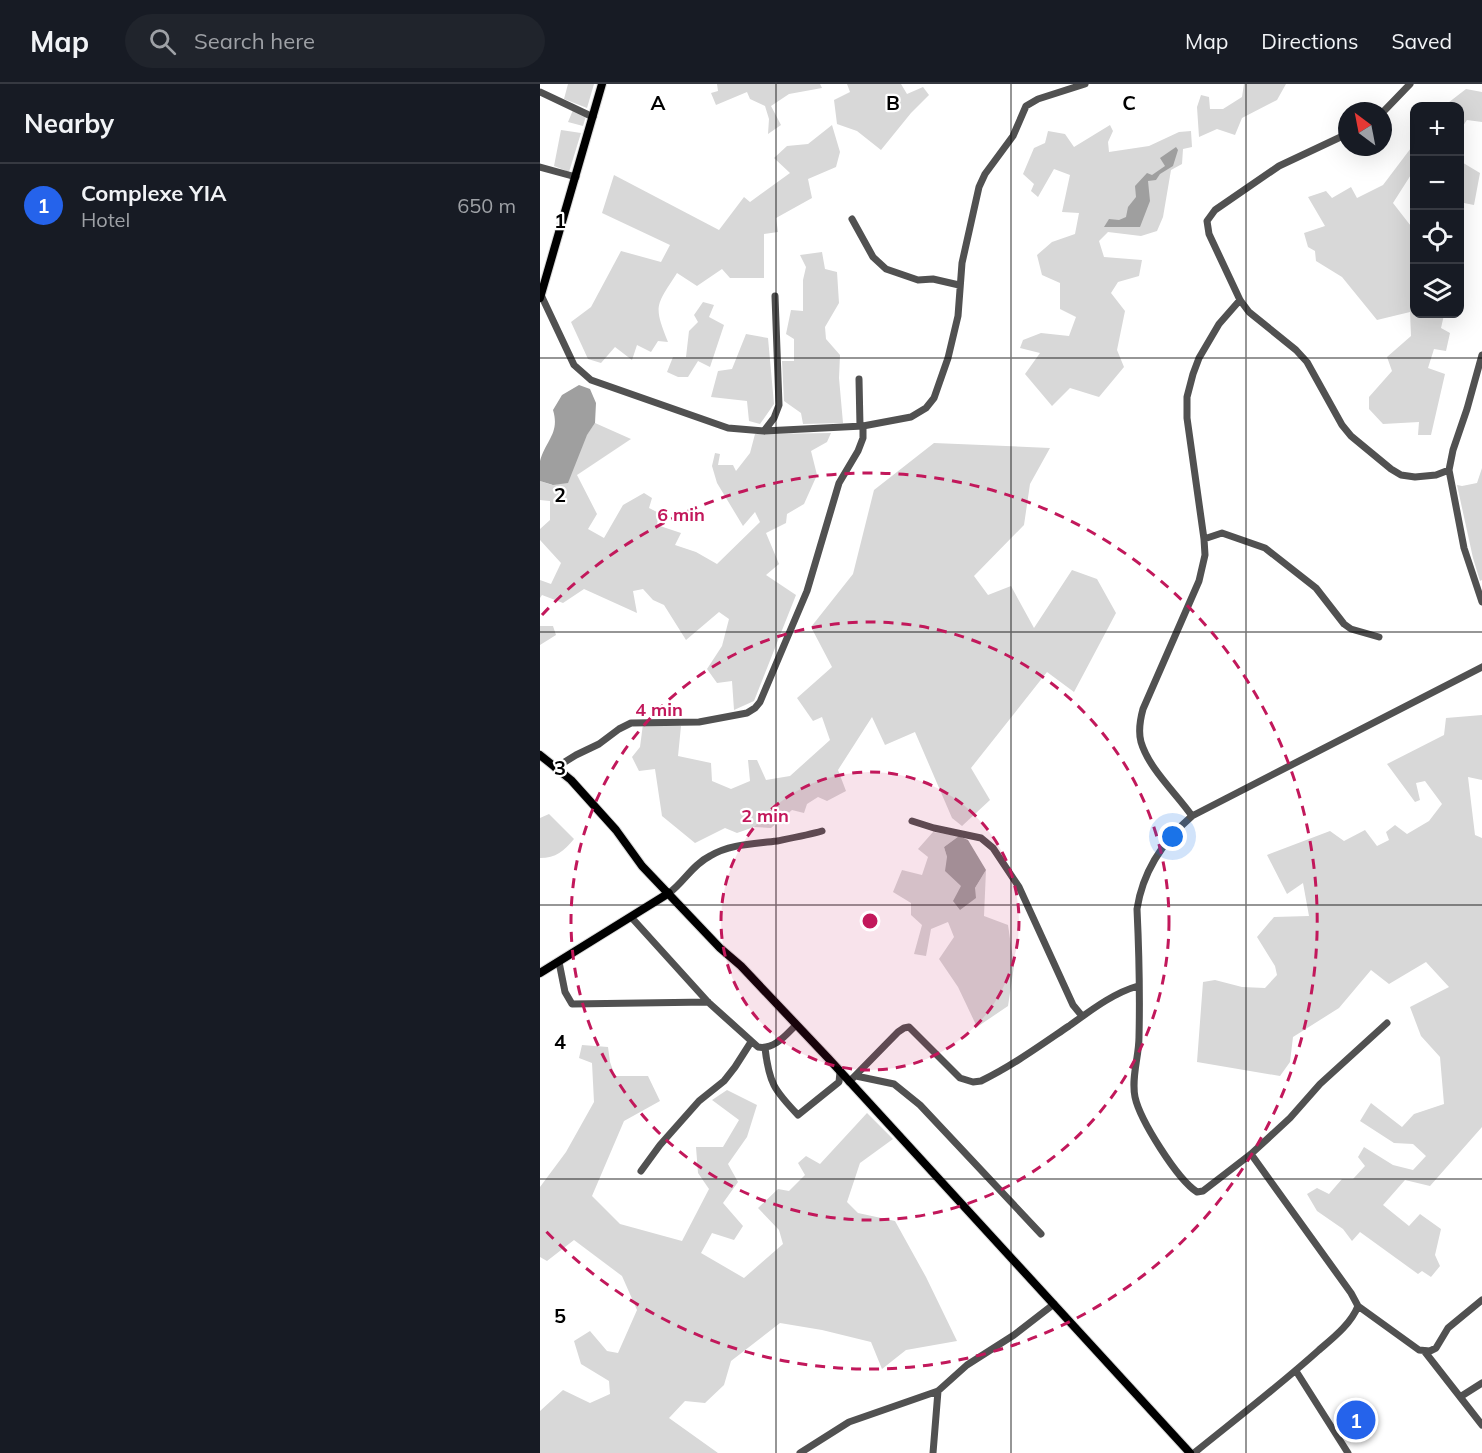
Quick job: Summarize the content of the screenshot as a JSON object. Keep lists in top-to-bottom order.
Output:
{
  "north": "top left",
  "page": {
    "header": "Map",
    "search": "Search here",
    "nav": ["Map", "Directions", "Saved"],
    "heading": "Nearby",
    "map_buttons": ["+", "−"],
    "list": [
      {
        "mark": "1",
        "name": "Complexe YIA",
        "note": "Hotel",
        "value": "650 m"
      }
    ],
    "pins": "1"
  },
  "grid": {
    "columns": ["A", "B", "C"],
    "rows": [
      "1",
      "2",
      "3",
      "4",
      "5"
    ]
  },
  "rings": ["6 min", "4 min", "2 min"]
}
